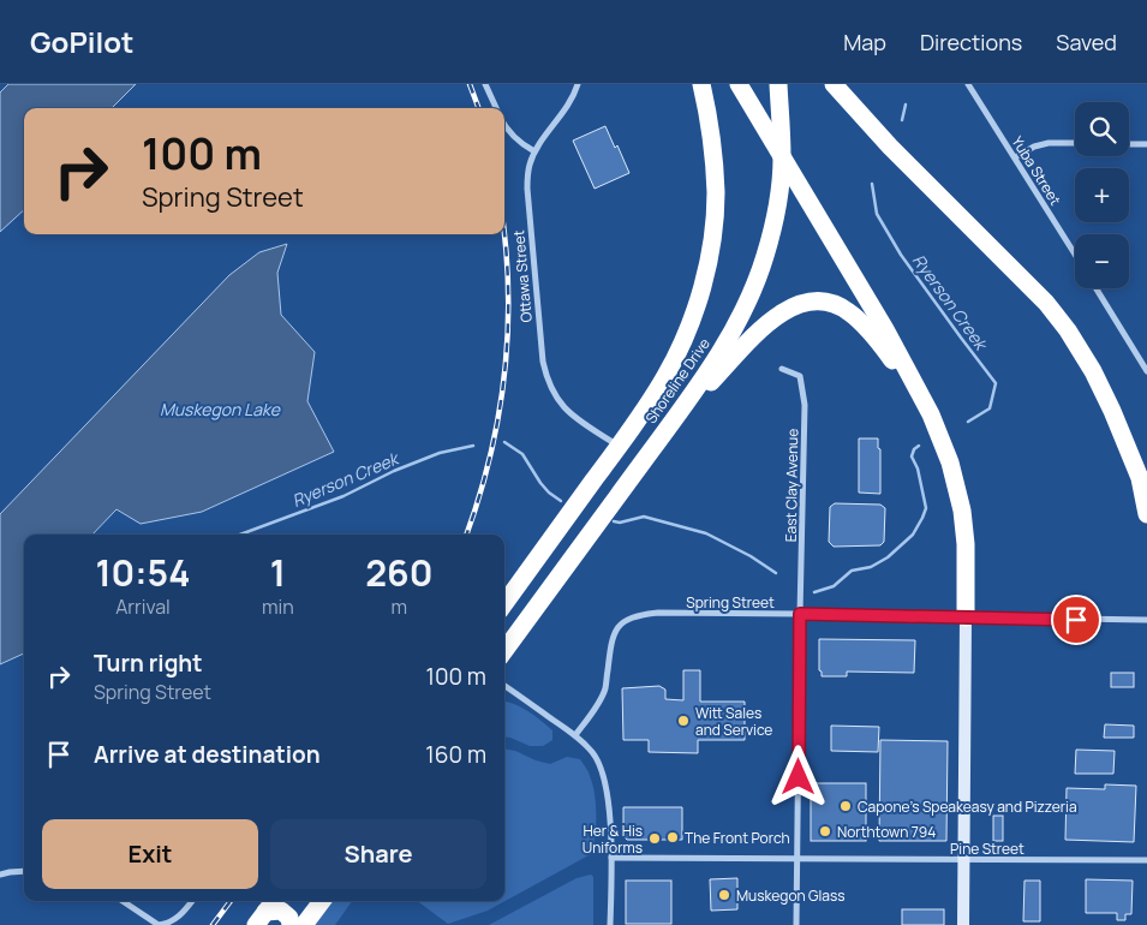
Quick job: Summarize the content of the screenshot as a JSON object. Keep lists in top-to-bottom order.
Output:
{
  "streets": {
    "highway": ["Shoreline Drive"],
    "street": [
      "Yuba Street",
      "Ottawa Street",
      "East Clay Avenue",
      "Spring Street",
      "Pine Street"
    ]
  },
  "crossings": [
    ["Ottawa Street", "Shoreline Drive"],
    ["East Clay Avenue", "Spring Street"]
  ],
  "water": ["Ryerson Creek", "Muskegon Lake"],
  "places": [
    "Witt Sales and Service",
    "Capone's Speakeasy and Pizzeria",
    "Northtown 794",
    "The Front Porch",
    "Her & His Uniforms",
    "Muskegon Glass"
  ],
  "page": {
    "header": "GoPilot",
    "nav": ["Map", "Directions", "Saved"],
    "map_buttons": ["+", "−"],
    "turn": ["100 m", "Spring Street"],
    "eta": [
      "10:54",
      "Arrival",
      "1",
      "min",
      "260",
      "m"
    ],
    "list": [
      {
        "name": "Turn right",
        "note": "Spring Street",
        "value": "100 m"
      },
      {
        "name": "Arrive at destination",
        "value": "160 m"
      }
    ],
    "buttons": ["Exit", "Share"]
  }
}
